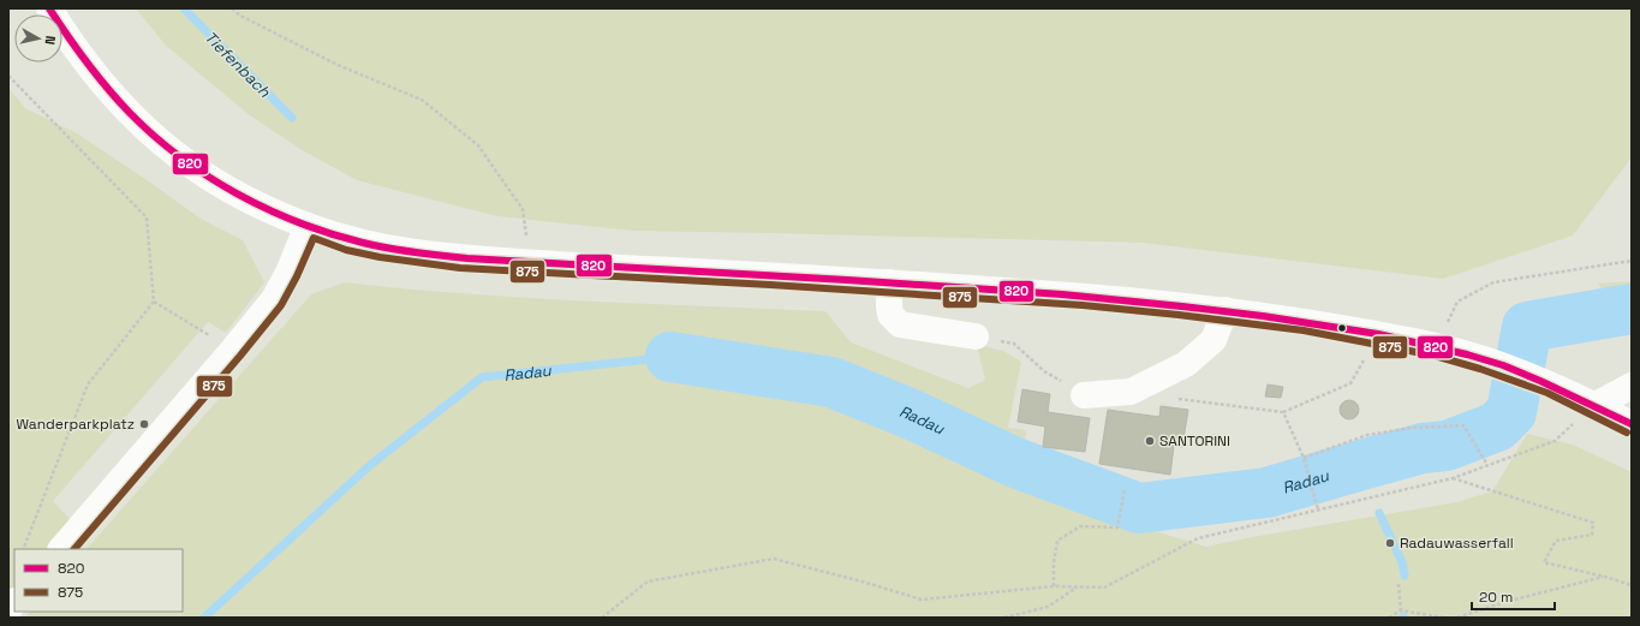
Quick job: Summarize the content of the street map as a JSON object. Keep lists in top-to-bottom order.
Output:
{
  "water": ["Tiefenbach", "Radau"],
  "places": ["Wanderparkplatz", "SANTORINI", "Radauwasserfall"],
  "lines": ["transit line 820", "transit line 875"],
  "legend": ["820", "875"],
  "scale_bar": "20 m",
  "north": "right"
}
